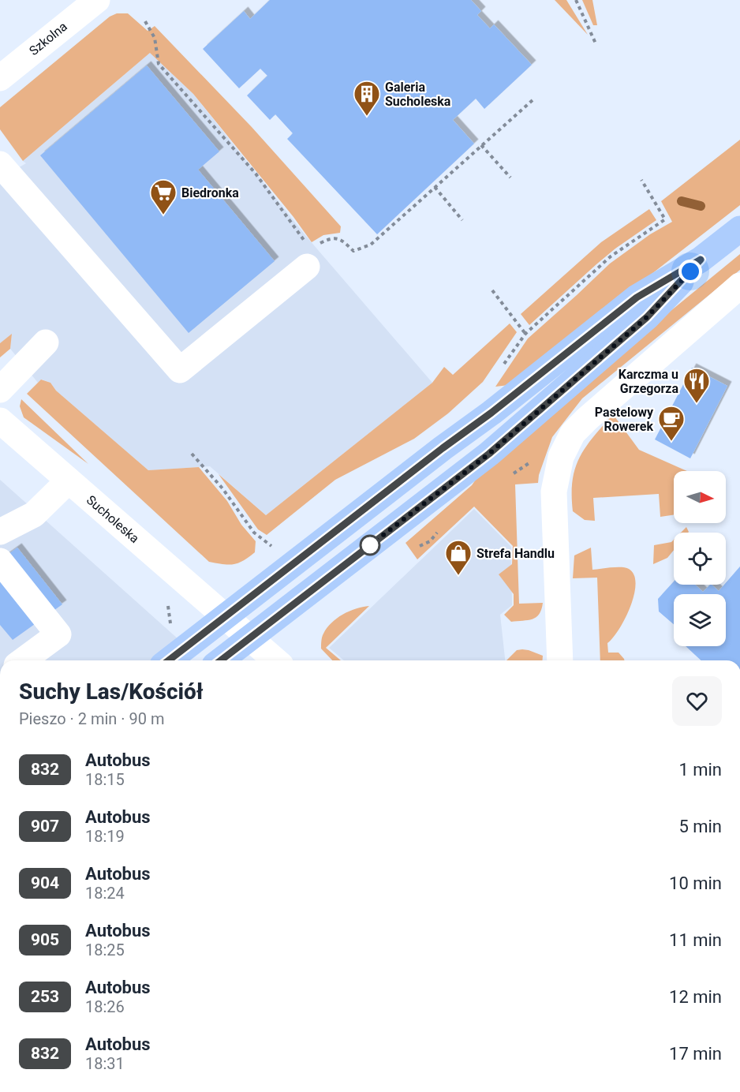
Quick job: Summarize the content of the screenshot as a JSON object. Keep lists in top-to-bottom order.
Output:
{
  "streets": {
    "street": ["Szkolna", "Sucholeska"]
  },
  "places": {
    "building": ["Galeria Sucholeska"],
    "supermarket": ["Biedronka"],
    "restaurant": ["Karczma u Grzegorza"],
    "cafe": ["Pastelowy Rowerek"],
    "shop": ["Strefa Handlu"]
  },
  "lines": ["bus line 832"],
  "north": "right",
  "page": {
    "heading": ["Suchy Las/Kościół", "Pieszo · 2 min · 90 m"],
    "list": [
      {
        "mark": "832",
        "name": "Autobus",
        "note": "18:15",
        "value": "1 min"
      },
      {
        "mark": "907",
        "name": "Autobus",
        "note": "18:19",
        "value": "5 min"
      },
      {
        "mark": "904",
        "name": "Autobus",
        "note": "18:24",
        "value": "10 min"
      },
      {
        "mark": "905",
        "name": "Autobus",
        "note": "18:25",
        "value": "11 min"
      },
      {
        "mark": "253",
        "name": "Autobus",
        "note": "18:26",
        "value": "12 min"
      },
      {
        "mark": "832",
        "name": "Autobus",
        "note": "18:31",
        "value": "17 min"
      }
    ]
  }
}
